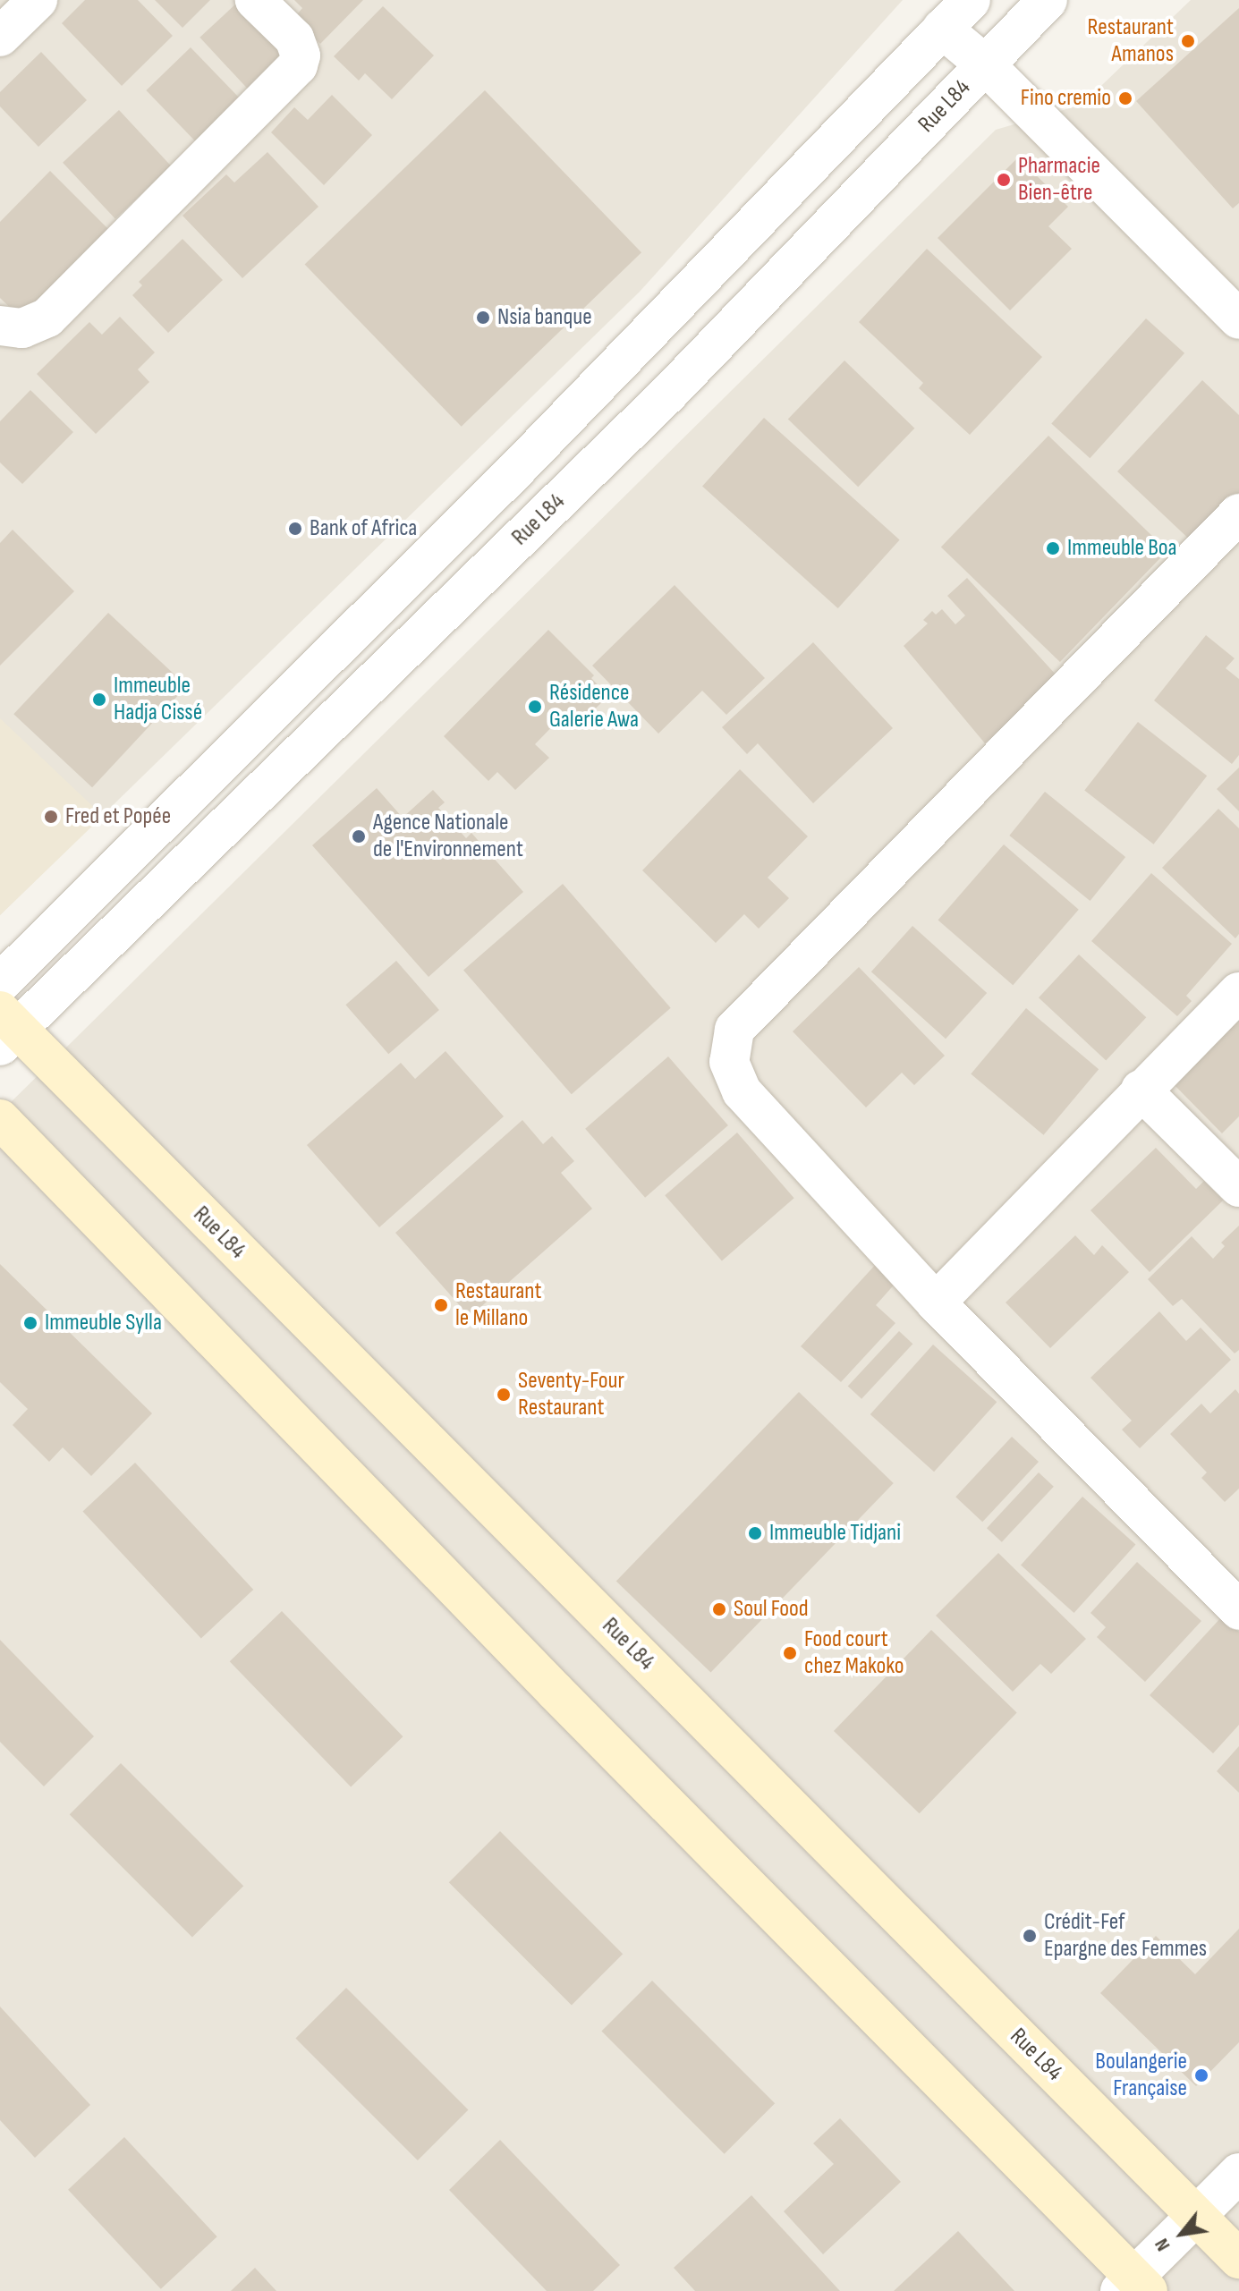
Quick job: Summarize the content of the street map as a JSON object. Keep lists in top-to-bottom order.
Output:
{
  "streets": {
    "main road": ["Rue L84"]
  },
  "places": [
    "Restaurant Amanos",
    "Fino cremio",
    "Pharmacie Bien-être",
    "Nsia banque",
    "Bank of Africa",
    "Immeuble Boa",
    "Immeuble Hadja Cissé",
    "Résidence Galerie Awa",
    "Fred et Popée",
    "Agence Nationale de l'Environnement",
    "Restaurant le Millano",
    "Immeuble Sylla",
    "Seventy-Four Restaurant",
    "Immeuble Tidjani",
    "Soul Food",
    "Food court chez Makoko",
    "Crédit-Fef Epargne des Femmes",
    "Boulangerie Française"
  ],
  "north": "bottom left"
}
